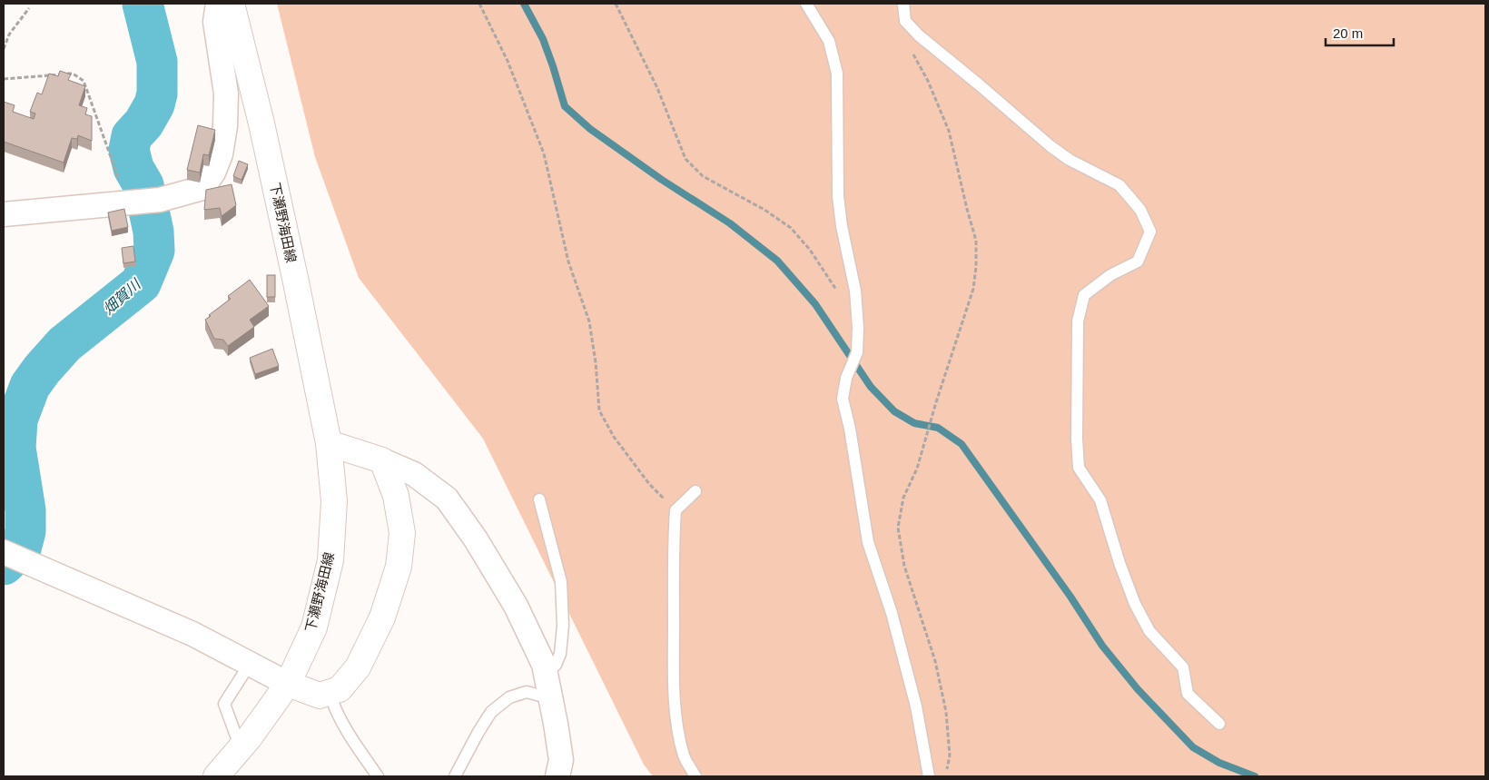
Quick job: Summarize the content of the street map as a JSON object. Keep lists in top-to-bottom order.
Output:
{
  "streets": {
    "main road": ["下瀬野海田線"]
  },
  "water": ["畑賀川"],
  "scale_bar": "20 m"
}
